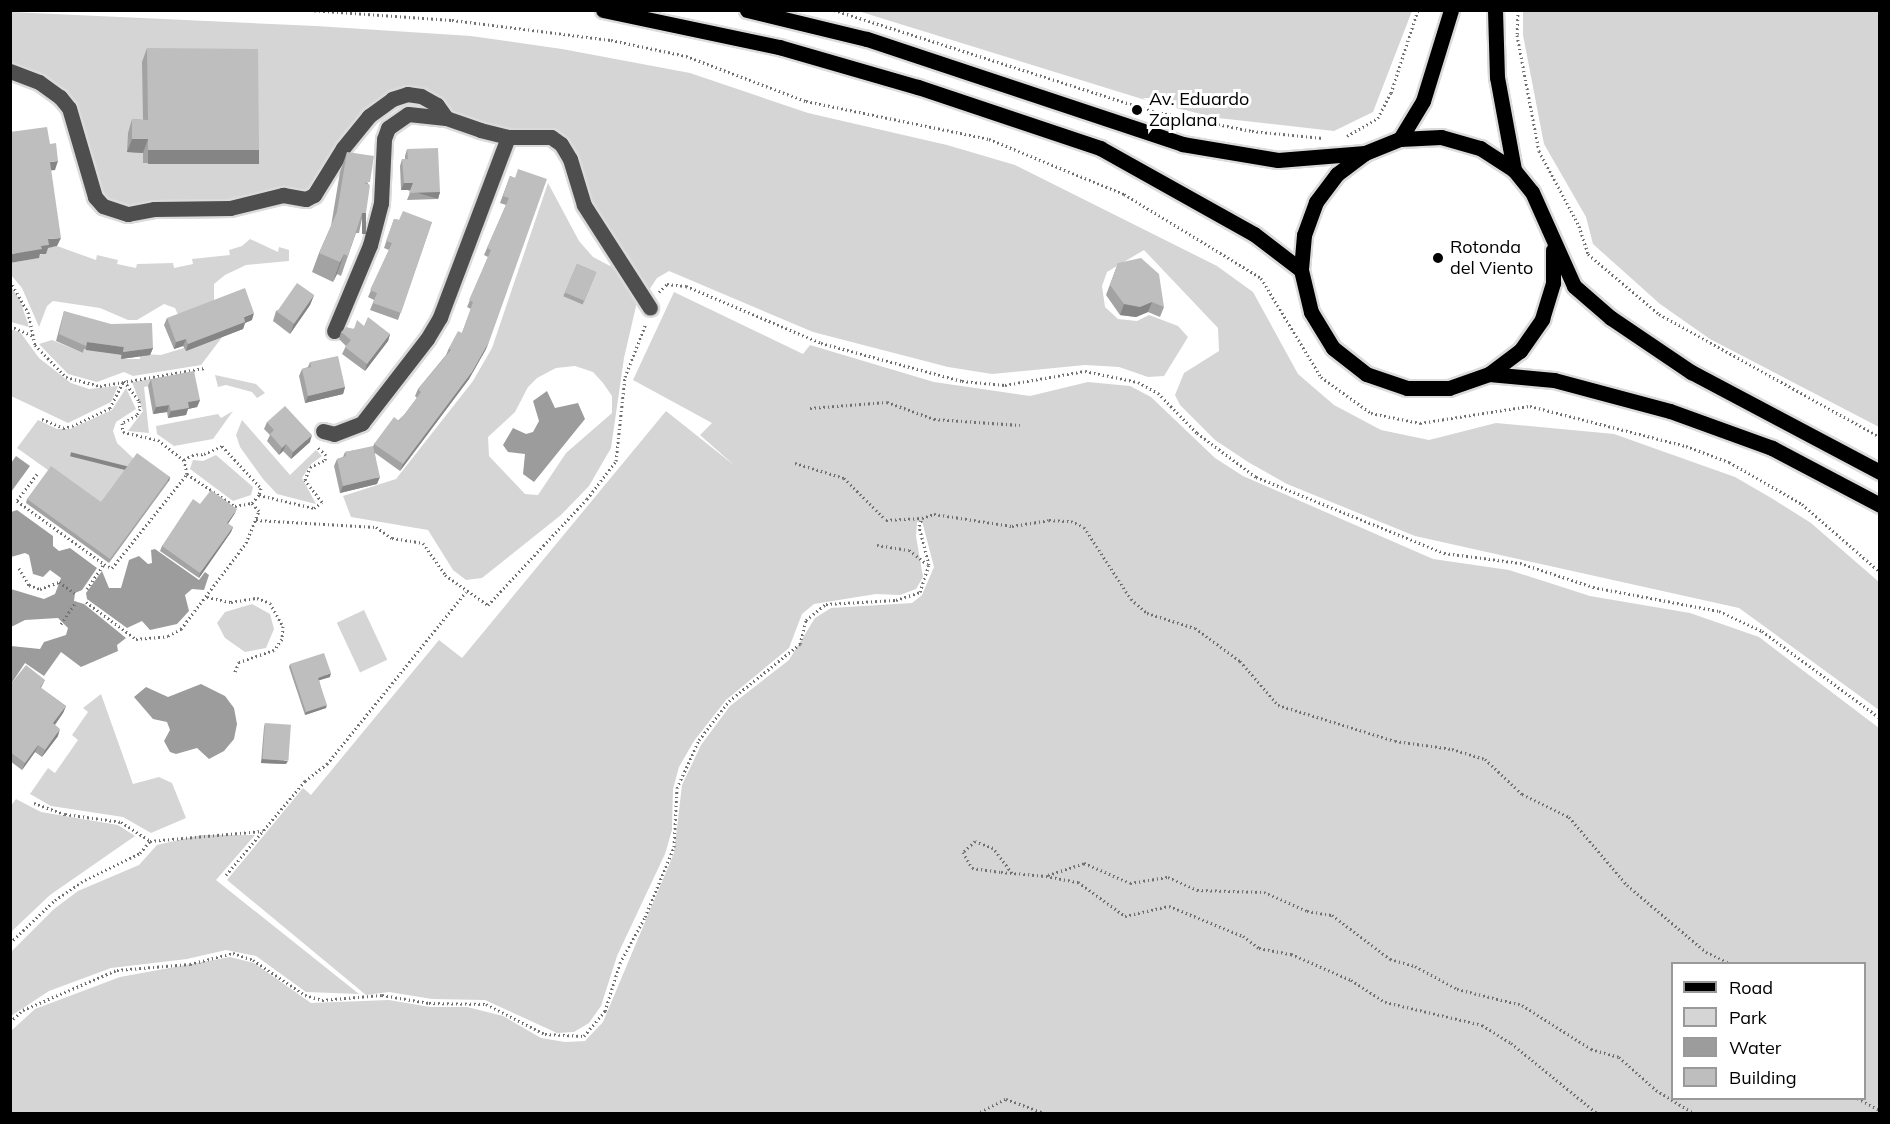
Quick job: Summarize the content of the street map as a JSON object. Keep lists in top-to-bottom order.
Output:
{
  "places": ["Av. Eduardo Zaplana", "Rotonda del Viento"],
  "legend": [
    "Road",
    "Park",
    "Water",
    "Building"
  ]
}
